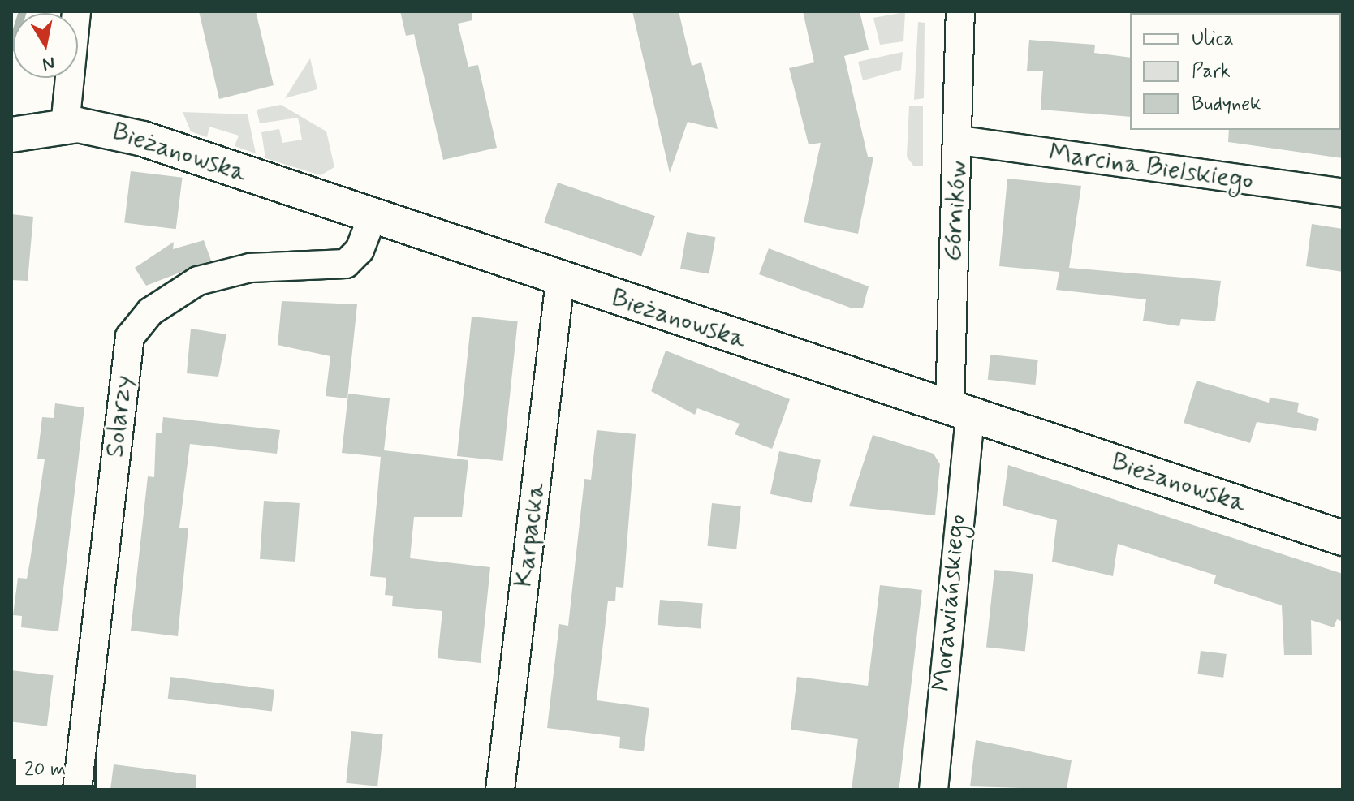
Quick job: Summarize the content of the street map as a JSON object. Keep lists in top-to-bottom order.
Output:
{
  "streets": {
    "street": [
      "Bieżanowska",
      "Marcina Bielskiego",
      "Górników",
      "Solarzy",
      "Karpacka",
      "Morawiańskiego"
    ]
  },
  "crossings": [
    ["Bieżanowska", "Górników"],
    ["Bieżanowska", "Solarzy"],
    ["Bieżanowska", "Karpacka"],
    ["Bieżanowska", "Morawiańskiego"],
    ["Marcina Bielskiego", "Górników"],
    ["Górników", "Morawiańskiego"]
  ],
  "legend": ["Ulica", "Park", "Budynek"],
  "scale_bar": "20 m",
  "north": "bottom"
}
